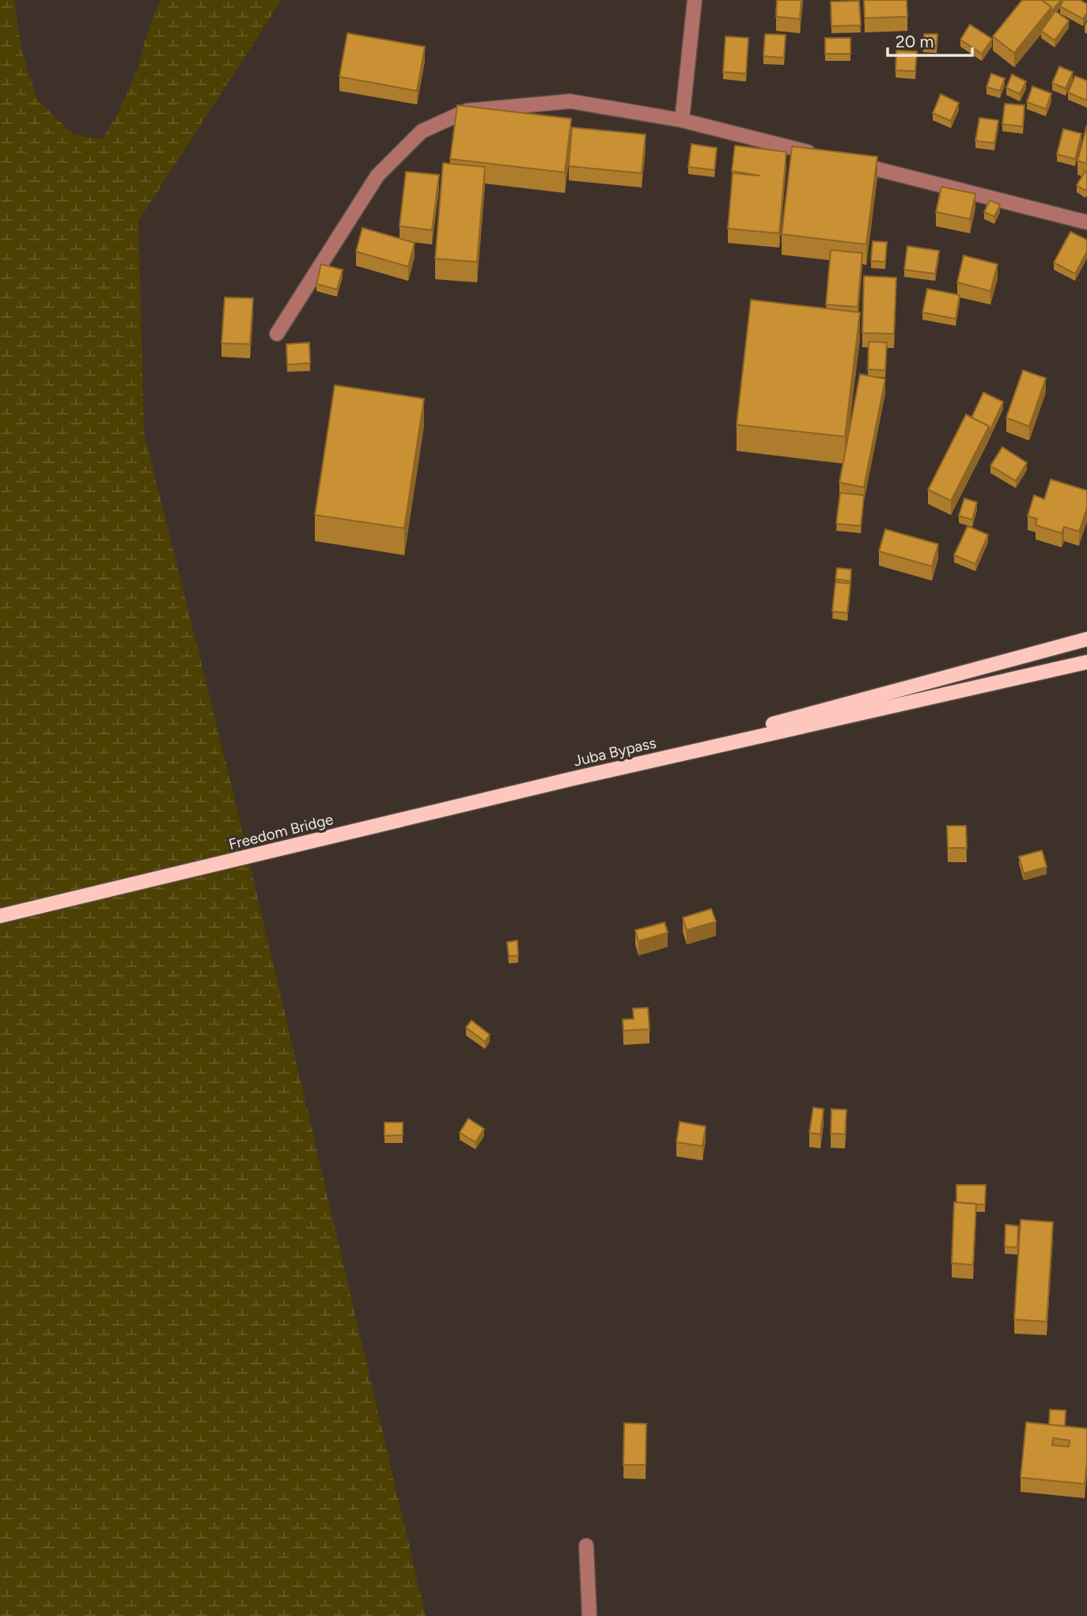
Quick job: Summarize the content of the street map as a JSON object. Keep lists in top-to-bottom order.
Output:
{
  "streets": {
    "main road": ["Juba Bypass", "Freedom Bridge"]
  },
  "crossings": [
    ["Juba Bypass", "Freedom Bridge"]
  ],
  "scale_bar": "20 m"
}
